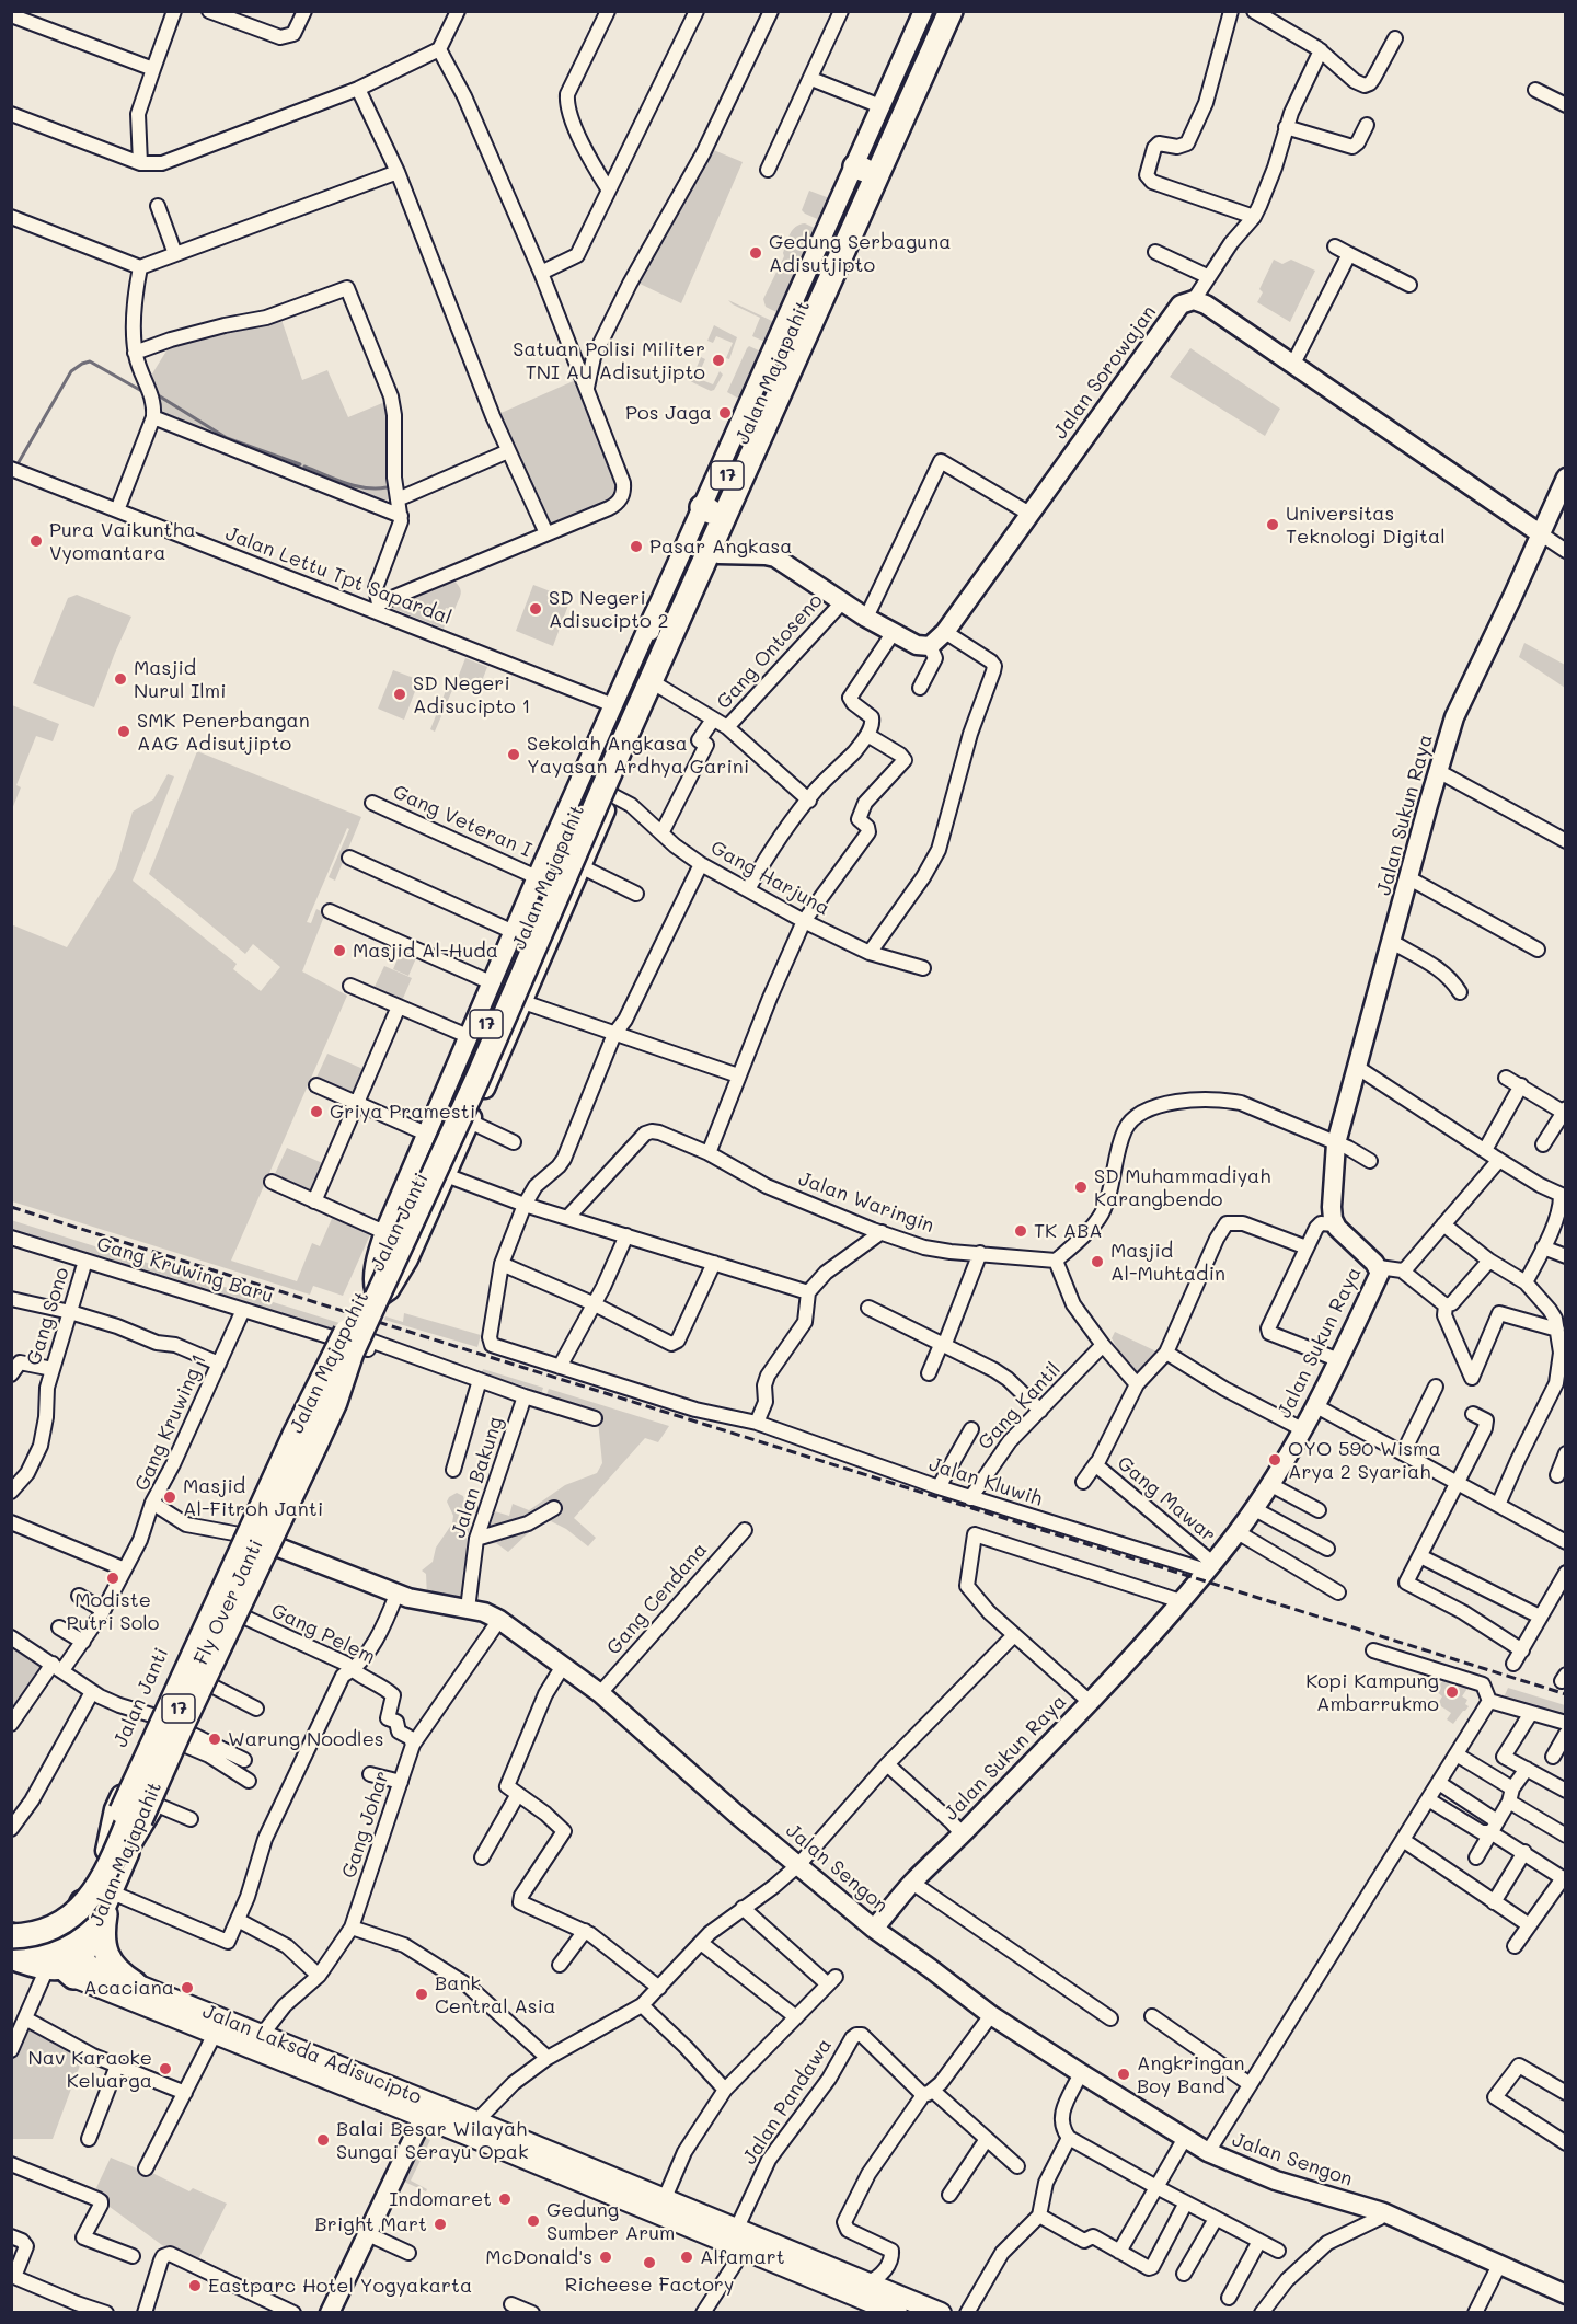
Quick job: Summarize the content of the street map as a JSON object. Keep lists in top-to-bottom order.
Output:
{
  "streets": {
    "highway": [
      "Jalan Majapahit",
      "17",
      "Fly Over Janti",
      "Jalan Laksda Adisucipto"
    ],
    "street": [
      "Jalan Sorowajan",
      "Jalan Lettu Tpt Sapardal",
      "Gang Ontoseno",
      "Jalan Sukun Raya",
      "Gang Veteran I",
      "Gang Harjuna",
      "Jalan Waringin",
      "Jalan Janti",
      "Gang Kruwing Baru",
      "Gang Sono",
      "Gang Kantil",
      "Gang Kruwing 1",
      "Jalan Bakung",
      "Jalan Kluwih",
      "Gang Mawar",
      "Gang Cendana",
      "Gang Pelem",
      "Gang Johar",
      "Jalan Sengon",
      "Jalan Pandawa"
    ]
  },
  "crossings": [
    ["Jalan Majapahit", "17"],
    ["Jalan Majapahit", "Jalan Janti"],
    ["Jalan Majapahit", "Gang Kruwing Baru"],
    ["Jalan Majapahit", "Fly Over Janti"],
    ["17", "Jalan Laksda Adisucipto"],
    ["Jalan Lettu Tpt Sapardal", "Jalan Janti"],
    ["Jalan Sukun Raya", "Jalan Kluwih"],
    ["Jalan Sukun Raya", "Gang Mawar"],
    ["Jalan Sukun Raya", "Jalan Sengon"],
    ["Gang Veteran I", "Jalan Janti"],
    ["Gang Harjuna", "Jalan Janti"],
    ["Jalan Janti", "Gang Kruwing Baru"],
    ["Jalan Janti", "Gang Kruwing 1"],
    ["Gang Kruwing Baru", "Gang Sono"],
    ["Gang Kruwing Baru", "Gang Kruwing 1"],
    ["Gang Kantil", "Jalan Kluwih"],
    ["Jalan Bakung", "Jalan Sengon"],
    ["Jalan Kluwih", "Gang Mawar"],
    ["Gang Cendana", "Jalan Sengon"],
    ["Fly Over Janti", "Jalan Laksda Adisucipto"],
    ["Gang Pelem", "Gang Johar"],
    ["Gang Johar", "Jalan Sengon"],
    ["Gang Johar", "Jalan Laksda Adisucipto"],
    ["Jalan Laksda Adisucipto", "Jalan Pandawa"]
  ],
  "places": [
    "Gedung Serbaguna Adisutjipto",
    "Satuan Polisi Militer TNI AU Adisutjipto",
    "Pos Jaga",
    "Universitas Teknologi Digital",
    "Pura Vaikuntha Vyomantara",
    "Pasar Angkasa",
    "SD Negeri Adisucipto 2",
    "Masjid Nurul Ilmi",
    "SD Negeri Adisucipto 1",
    "SMK Penerbangan AAG Adisutjipto",
    "Sekolah Angkasa Yayasan Ardhya Garini",
    "Masjid Al-Huda",
    "Griya Pramesti",
    "SD Muhammadiyah Karangbendo",
    "TK ABA",
    "Masjid Al-Muhtadin",
    "OYO 590 Wisma Arya 2 Syariah",
    "Masjid Al-Fitroh Janti",
    "Modiste Putri Solo",
    "Kopi Kampung Ambarrukmo",
    "Warung Noodles",
    "Acaciana",
    "Bank Central Asia",
    "Nav Karaoke Keluarga",
    "Angkringan Boy Band",
    "Balai Besar Wilayah Sungai Serayu Opak",
    "Indomaret",
    "Gedung Sumber Arum",
    "Bright Mart",
    "McDonald's",
    "Alfamart",
    "Richeese Factory",
    "Eastparc Hotel Yogyakarta"
  ]
}
